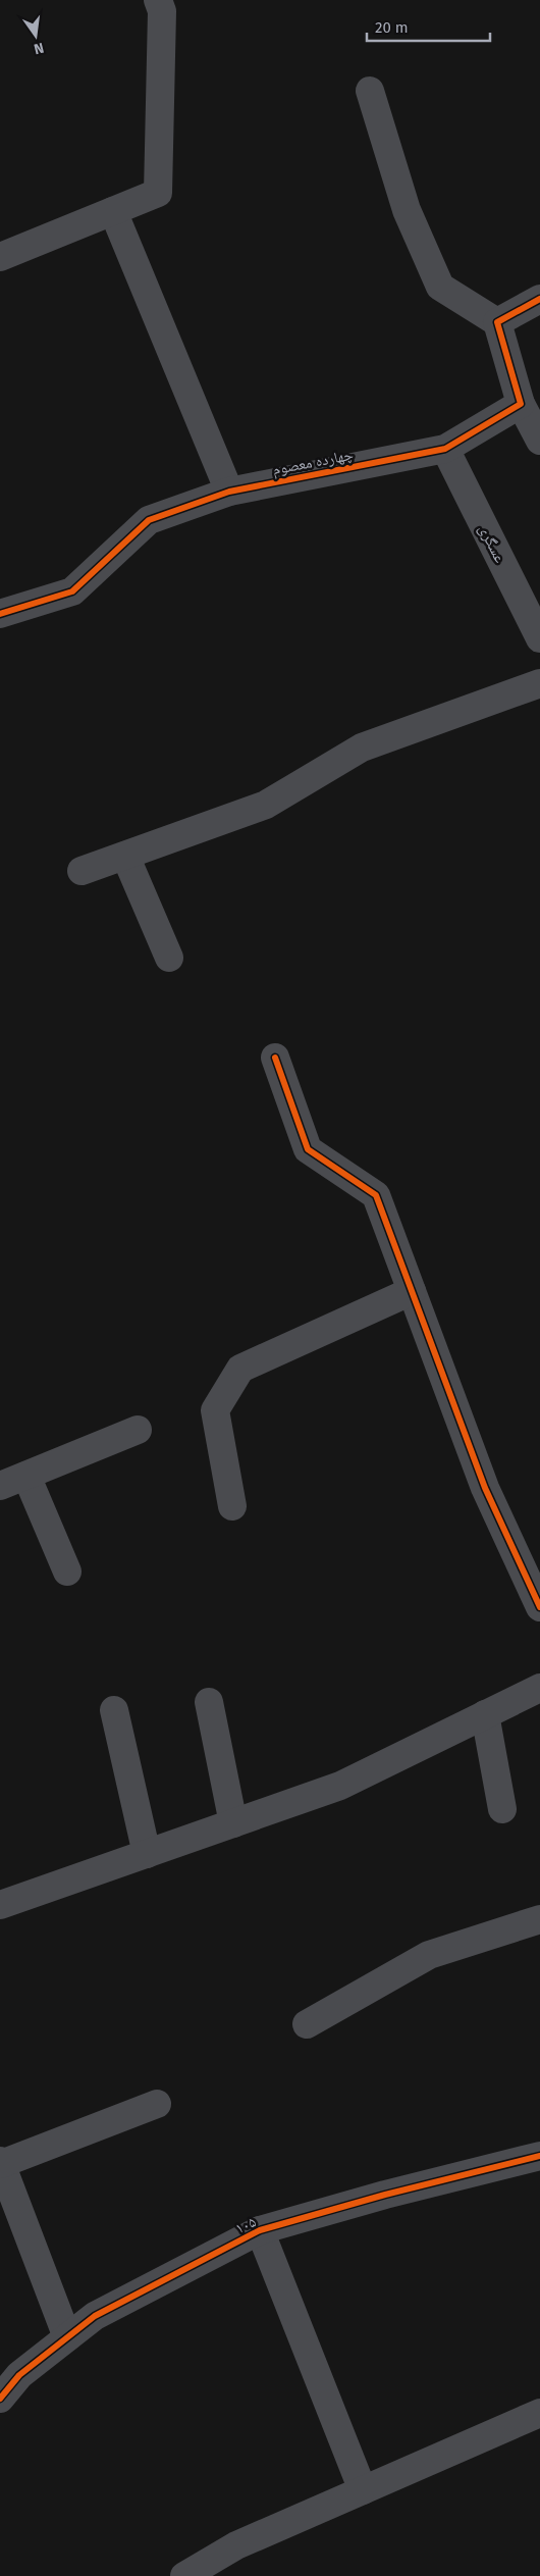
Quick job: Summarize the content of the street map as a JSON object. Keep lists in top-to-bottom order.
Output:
{
  "streets": {
    "street": ["چهارده معصوم", "عسگری", "۱۰۵"]
  },
  "crossings": [
    ["چهارده معصوم", "عسگری"]
  ],
  "scale_bar": "20 m",
  "north": "bottom"
}
